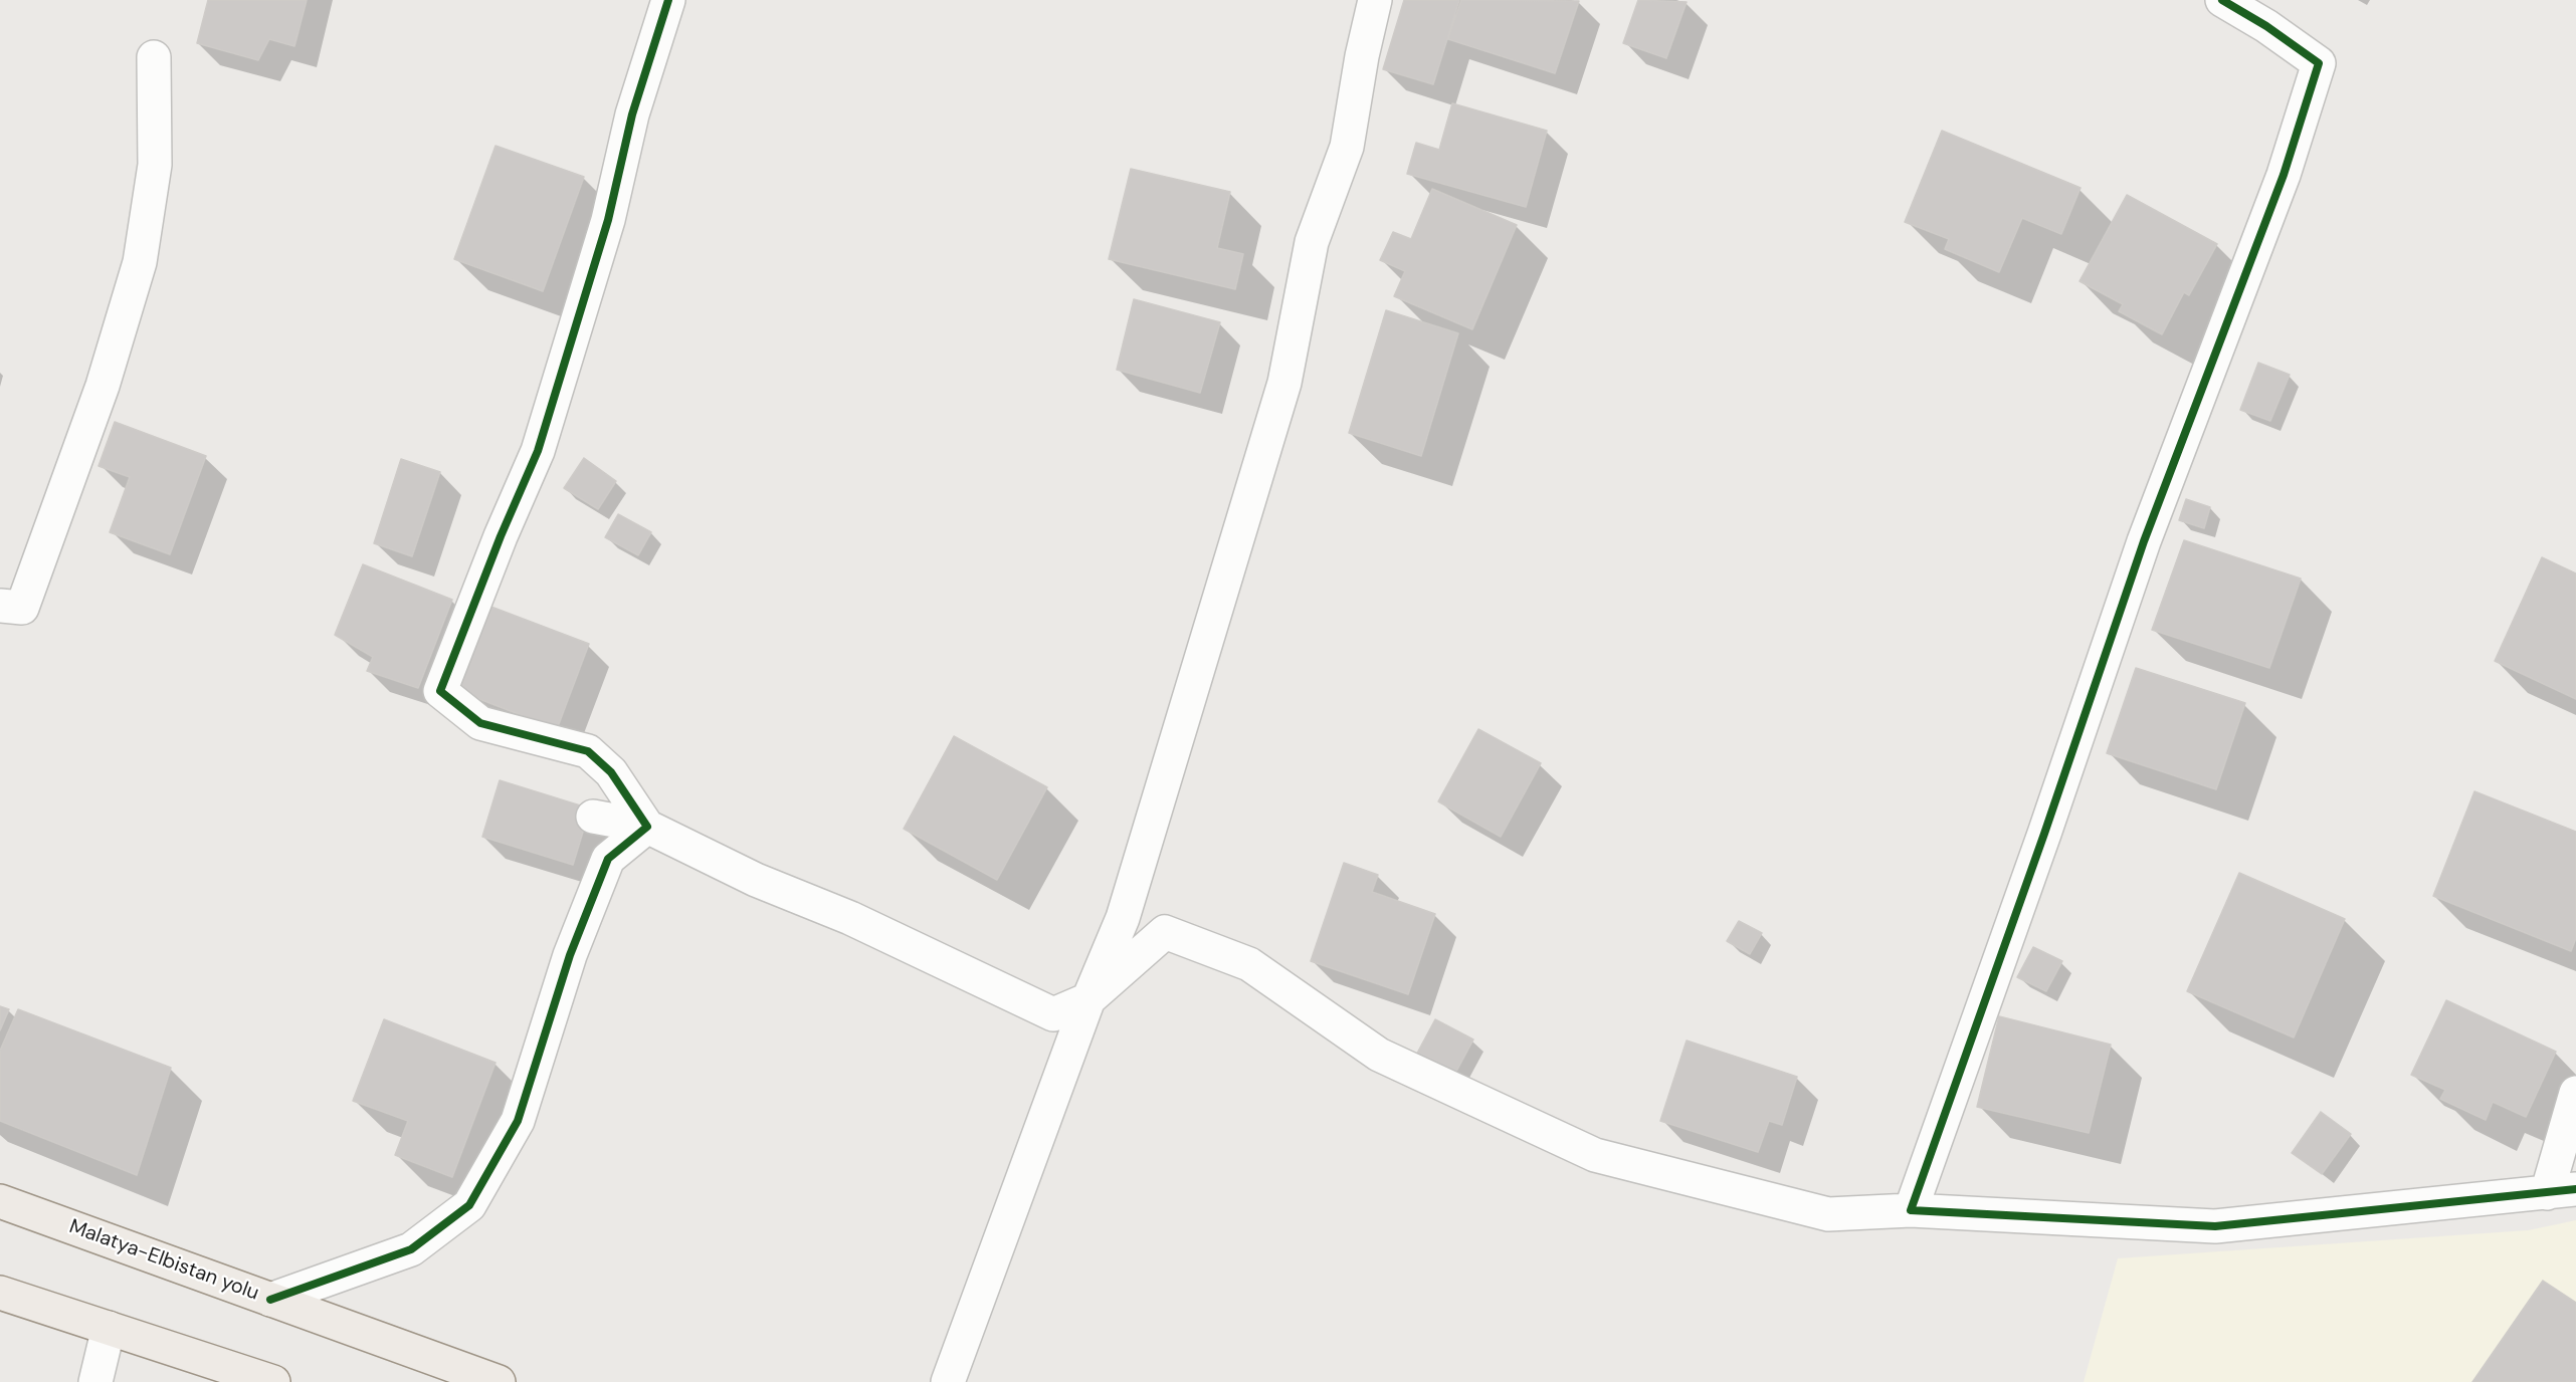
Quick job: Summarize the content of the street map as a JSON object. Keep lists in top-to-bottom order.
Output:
{
  "streets": {
    "main road": ["Malatya-Elbistan yolu"]
  }
}
